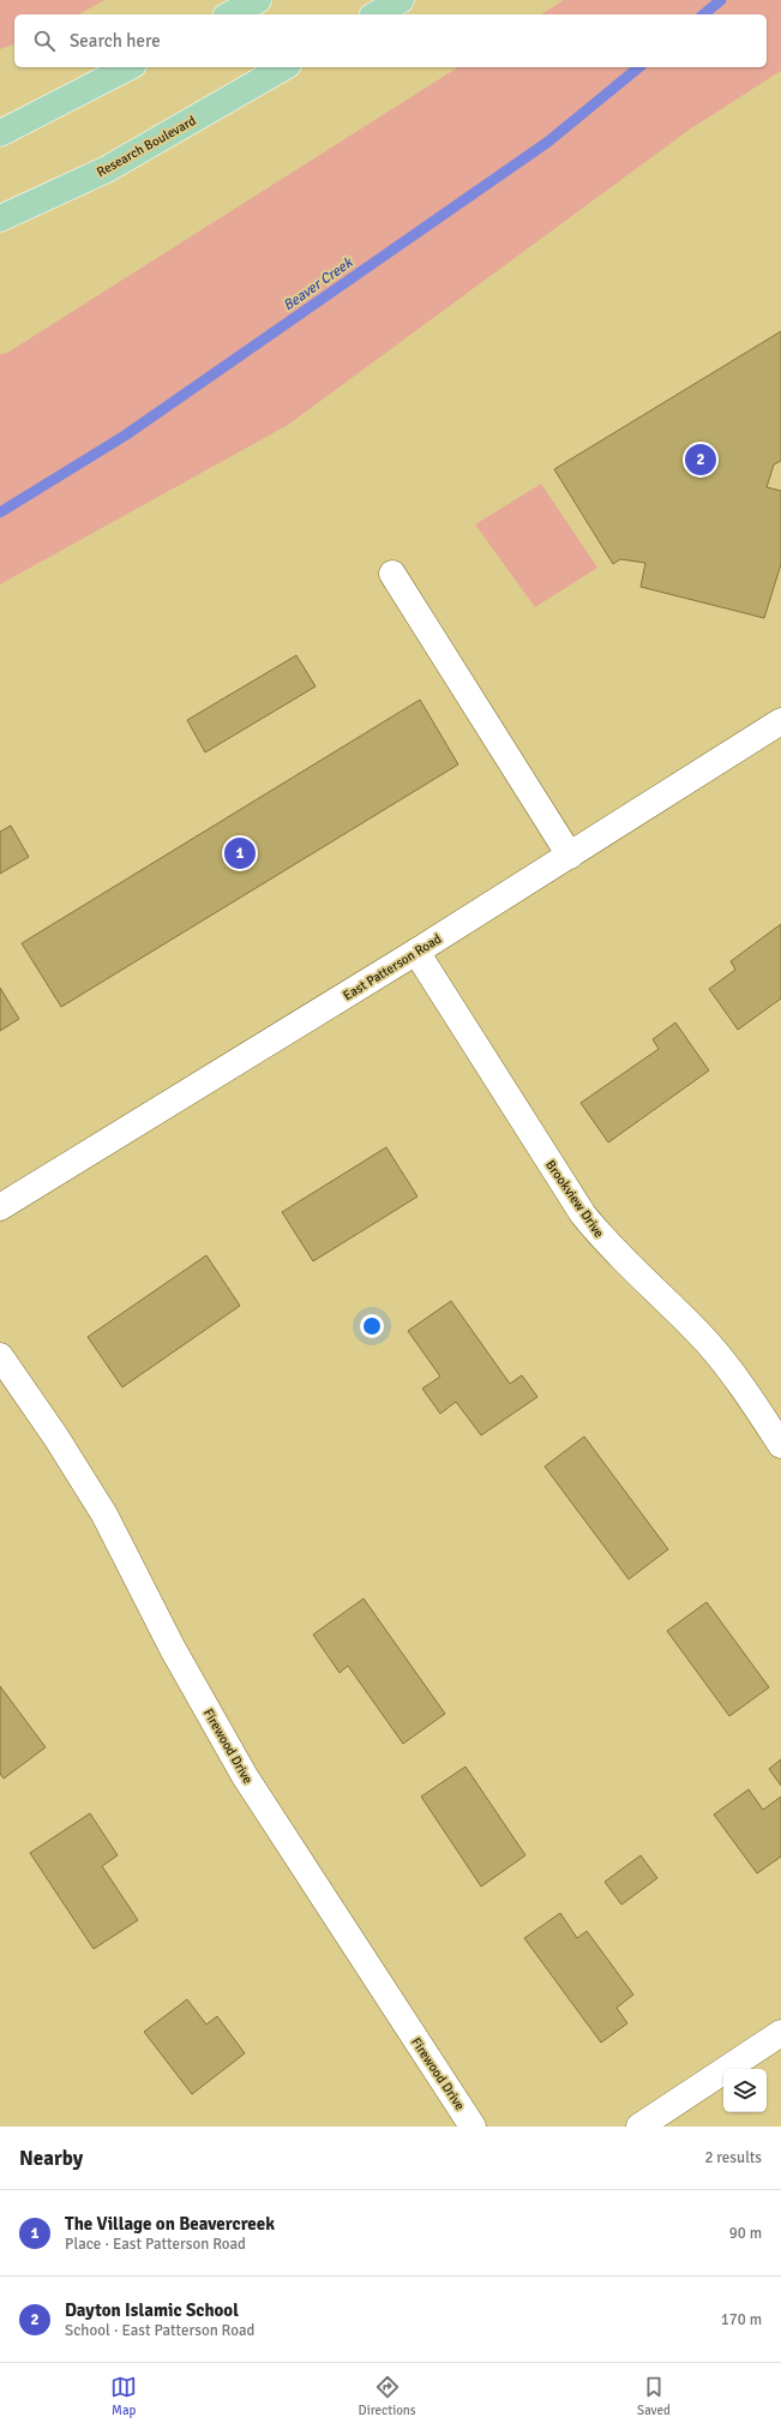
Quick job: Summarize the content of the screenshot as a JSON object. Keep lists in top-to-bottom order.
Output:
{
  "streets": {
    "main road": ["Research Boulevard"],
    "street": ["East Patterson Road", "Brookview Drive", "Firewood Drive"]
  },
  "crossings": [
    ["East Patterson Road", "Brookview Drive"]
  ],
  "water": ["Beaver Creek"],
  "page": {
    "search": "Search here",
    "pins": ["2", "1"],
    "heading": ["Nearby", "2 results"],
    "list": [
      {
        "mark": "1",
        "name": "The Village on Beavercreek",
        "note": "Place · East Patterson Road",
        "value": "90 m"
      },
      {
        "mark": "2",
        "name": "Dayton Islamic School",
        "note": "School · East Patterson Road",
        "value": "170 m"
      }
    ],
    "nav": ["Map", "Directions", "Saved"]
  }
}
